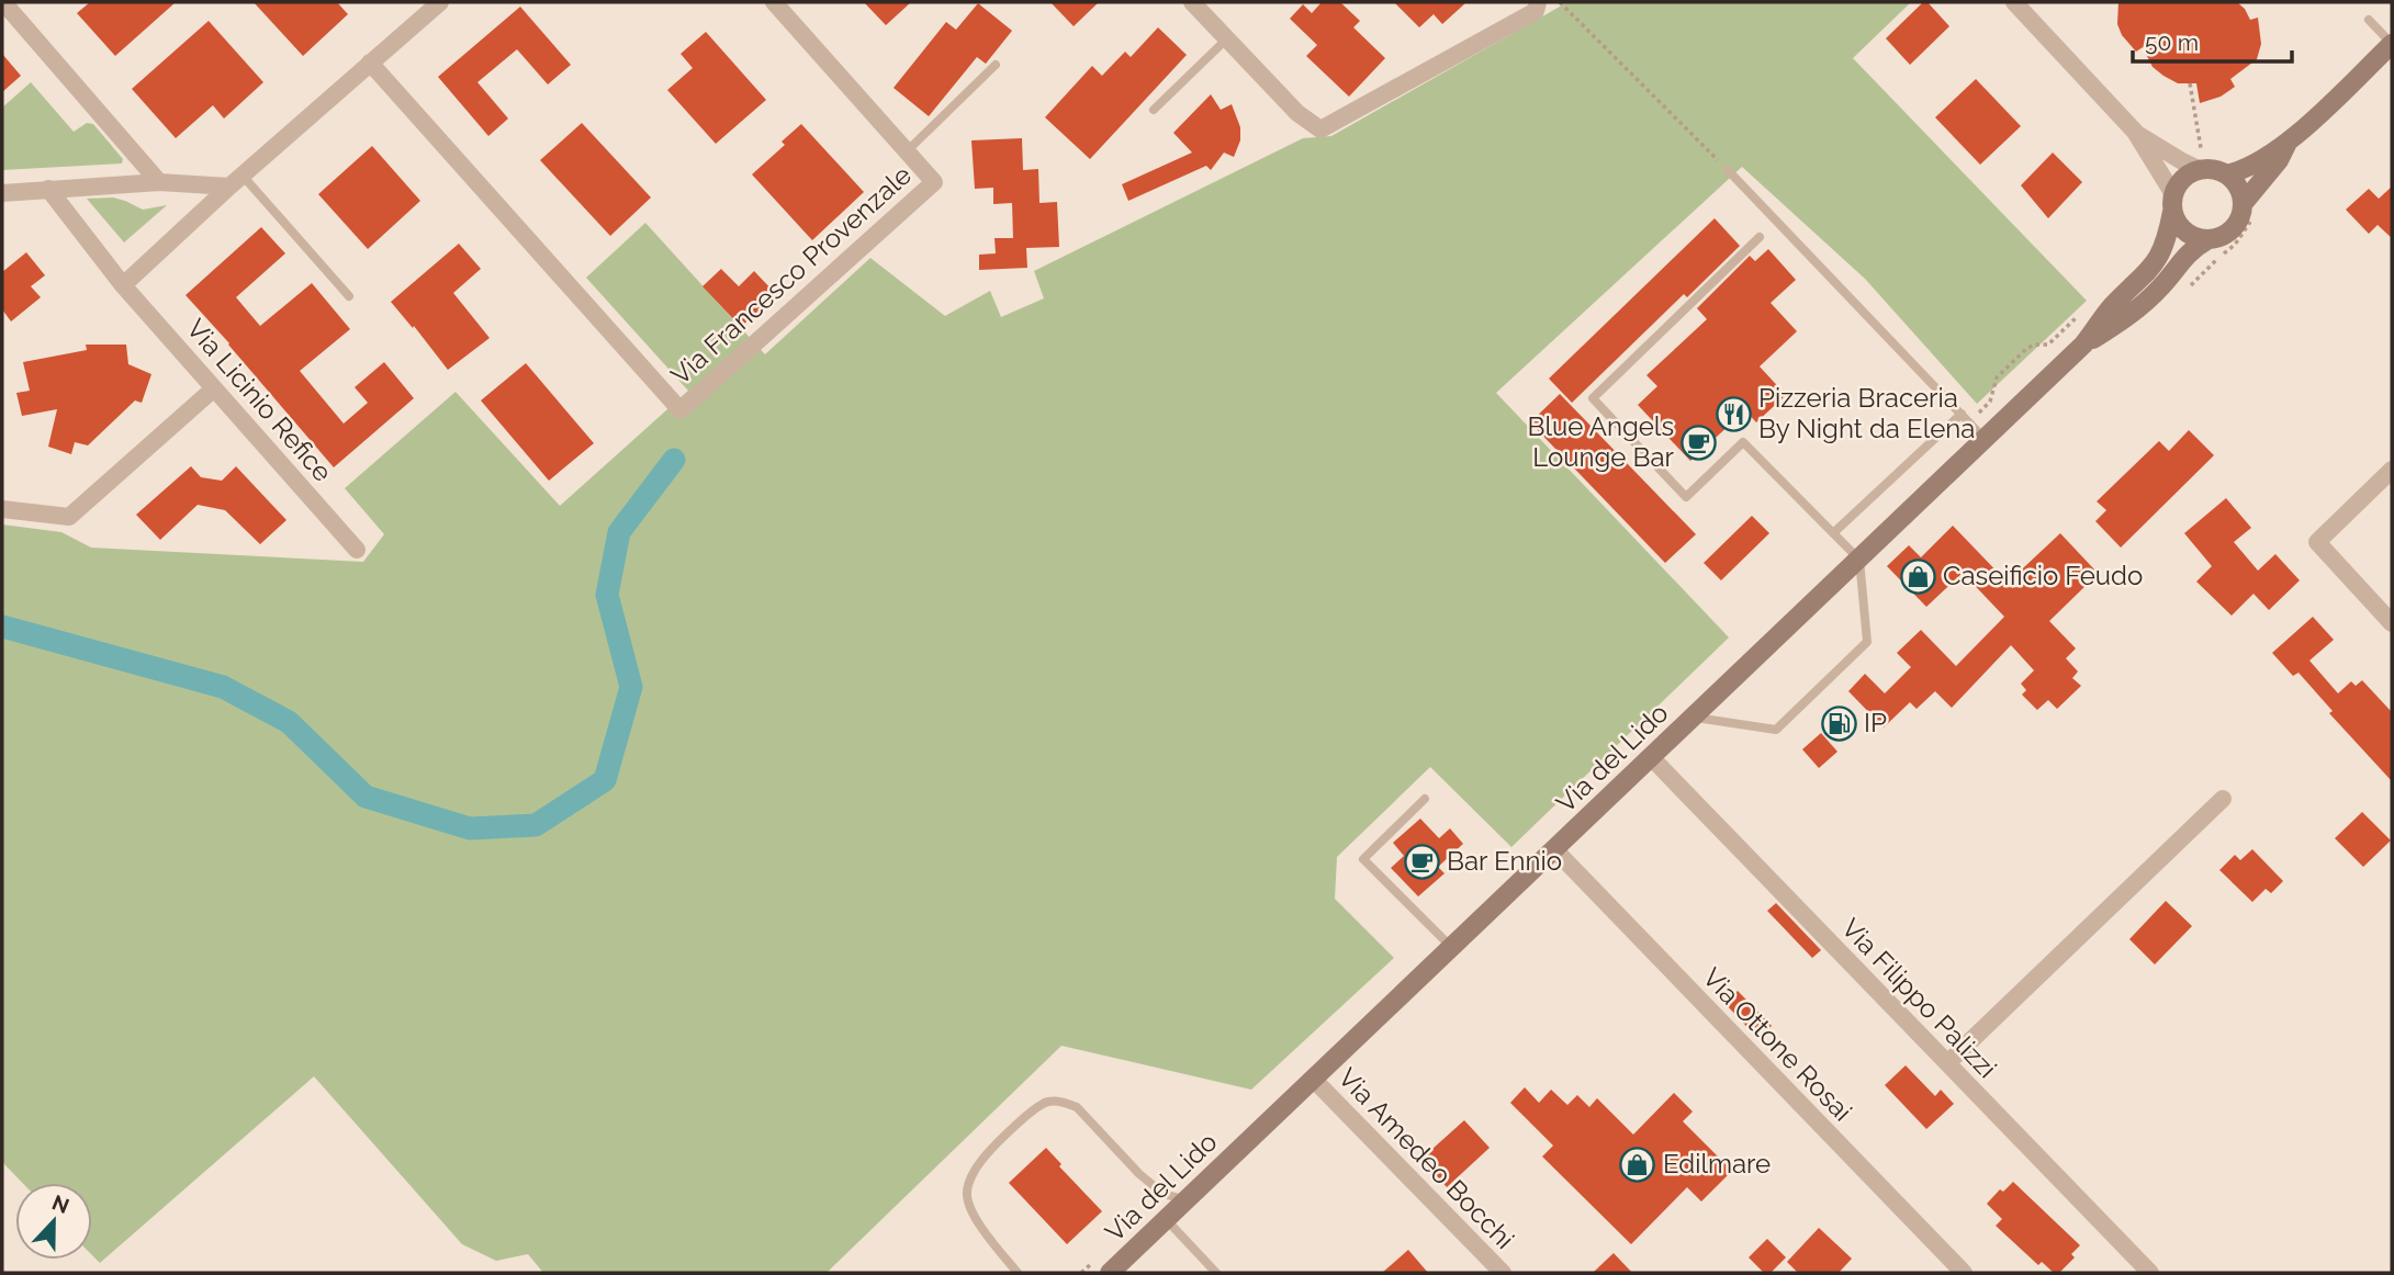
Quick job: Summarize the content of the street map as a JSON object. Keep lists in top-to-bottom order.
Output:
{
  "streets": {
    "main road": ["Via del Lido"],
    "street": [
      "Via Francesco Provenzale",
      "Via Licinio Refice",
      "Via Filippo Palizzi",
      "Via Ottone Rosai",
      "Via Amedeo Bocchi"
    ]
  },
  "crossings": [
    ["Via del Lido", "Via Filippo Palizzi"],
    ["Via del Lido", "Via Ottone Rosai"],
    ["Via del Lido", "Via Amedeo Bocchi"]
  ],
  "places": {
    "restaurant": ["Pizzeria Braceria By Night da Elena"],
    "cafe": ["Blue Angels Lounge Bar", "Bar Ennio"],
    "shop": ["Caseificio Feudo", "Edilmare"],
    "fuel station": ["IP"]
  },
  "scale_bar": "50 m",
  "north": "top"
}
